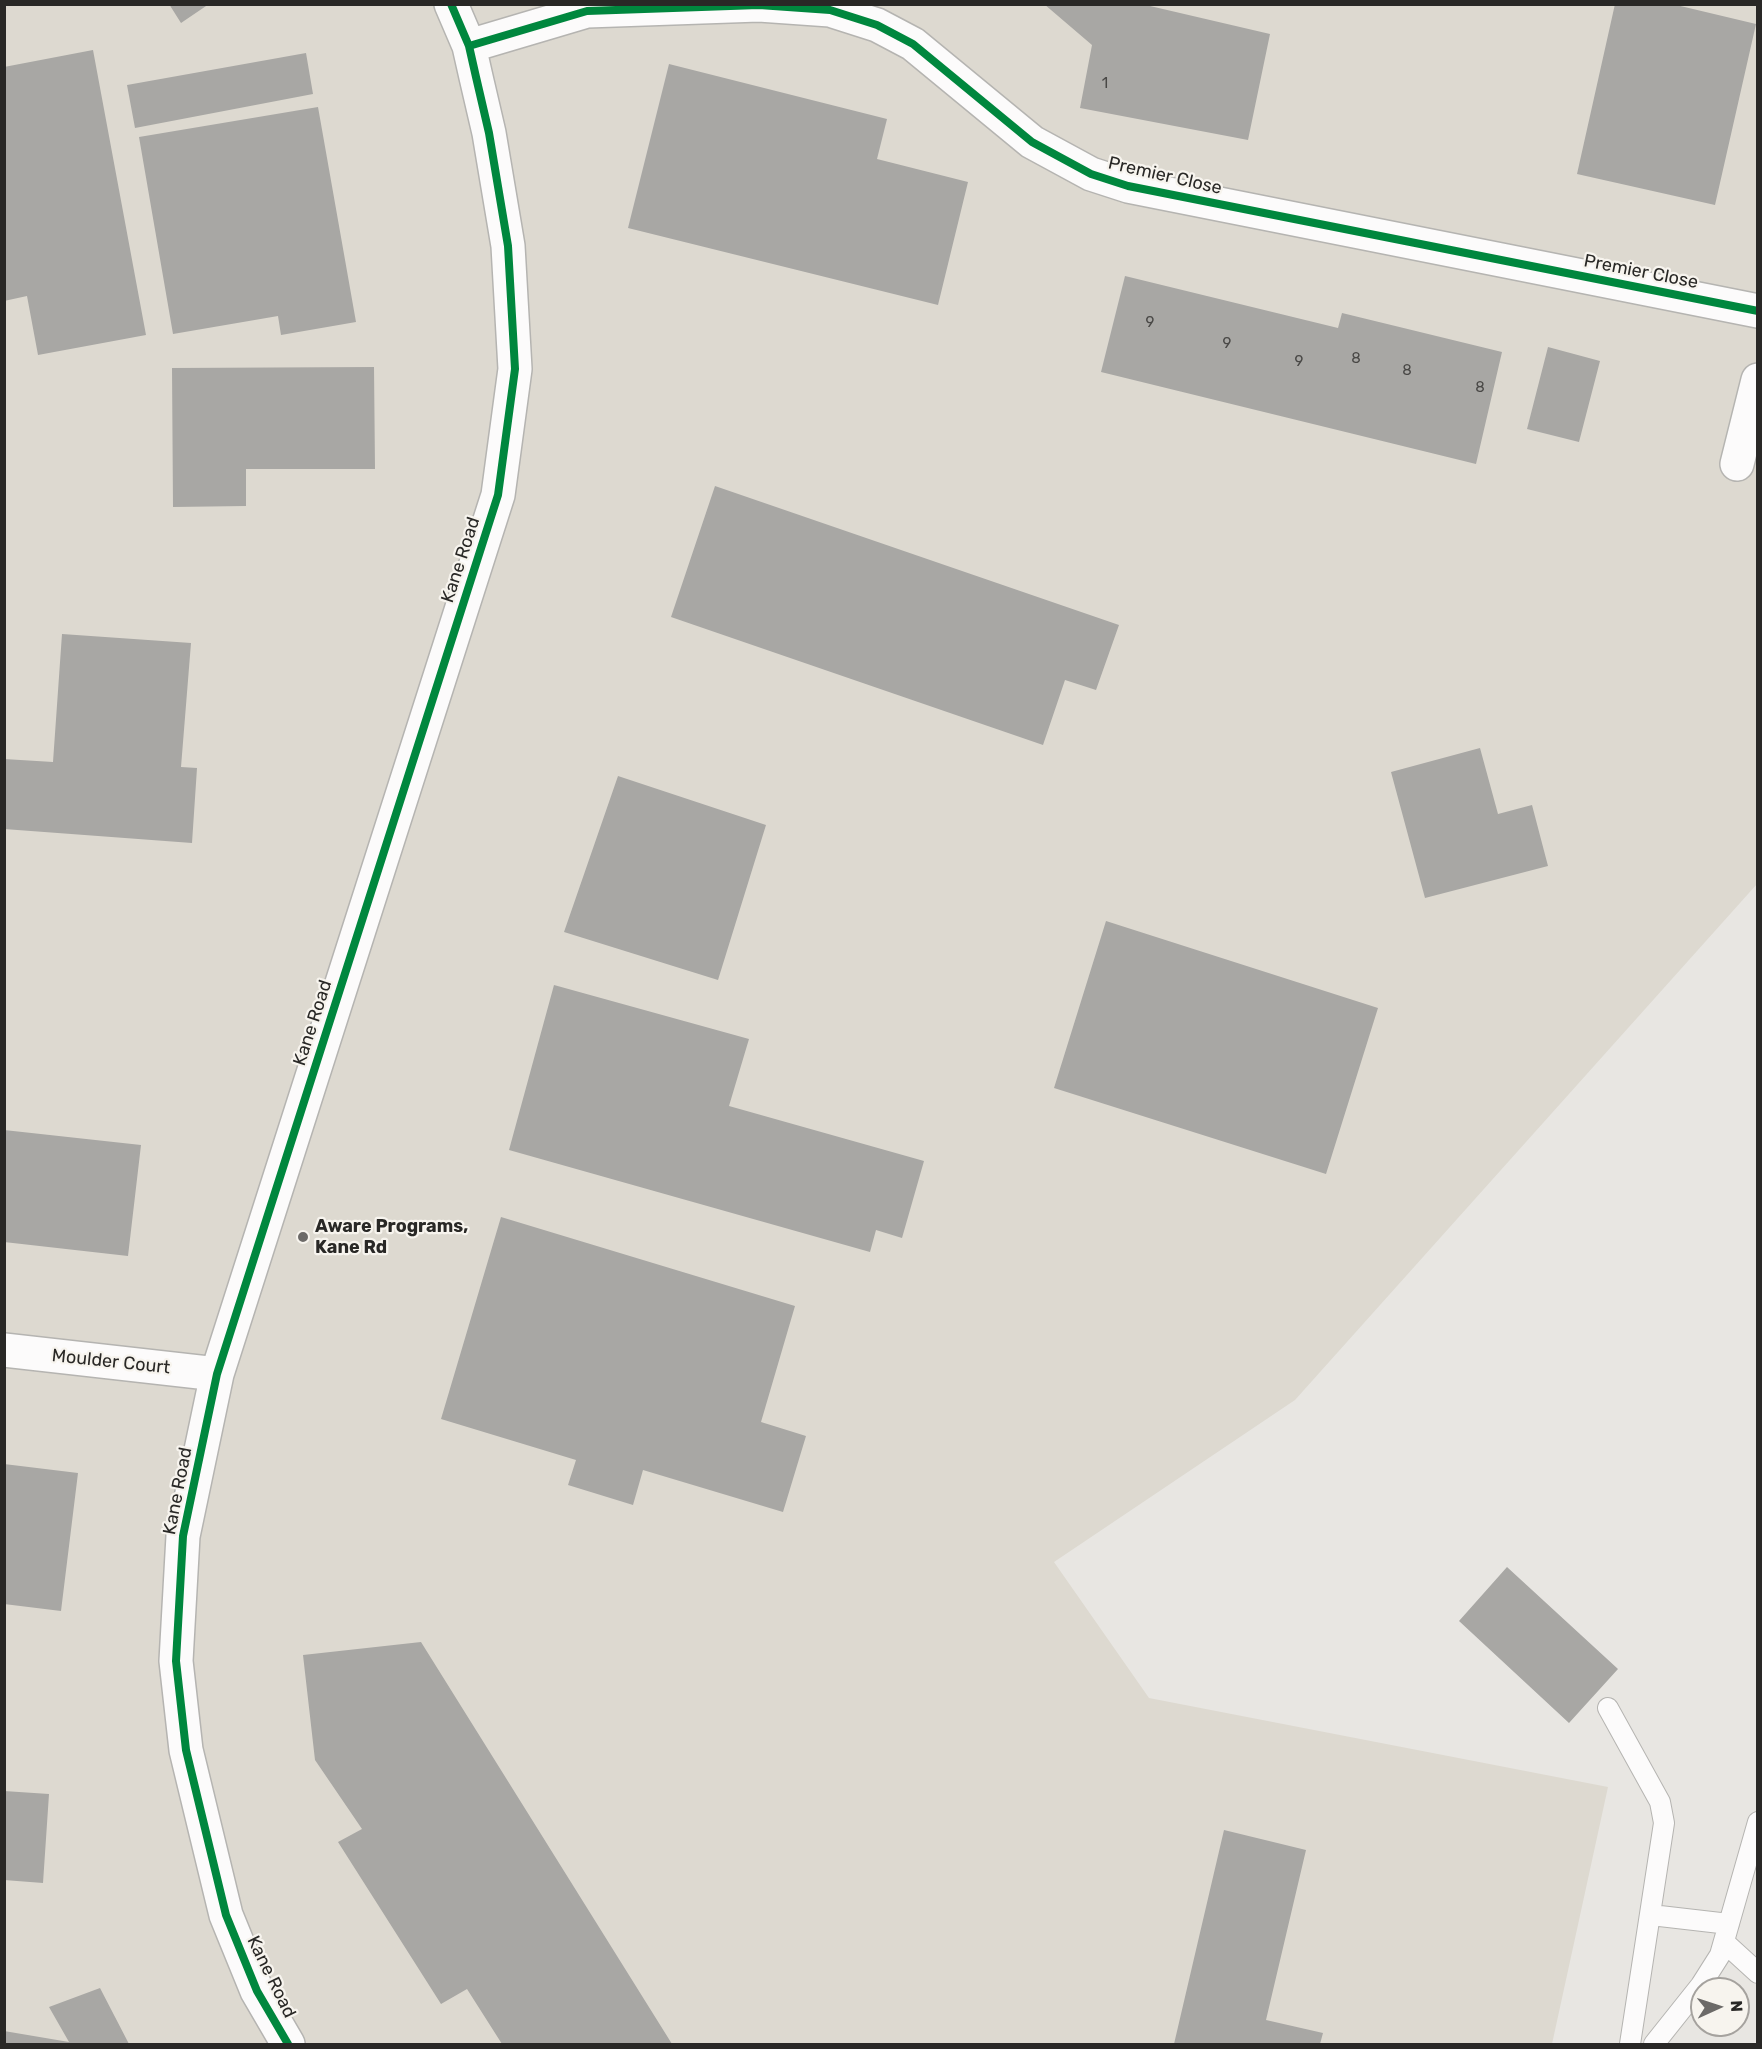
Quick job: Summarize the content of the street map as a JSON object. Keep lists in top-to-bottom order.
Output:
{
  "streets": {
    "street": ["Premier Close", "Kane Road", "Moulder Court"]
  },
  "crossings": [
    ["Premier Close", "Kane Road"],
    ["Kane Road", "Moulder Court"]
  ],
  "places": ["Aware Programs, Kane Rd"],
  "house_numbers": [
    "1",
    "9",
    "9",
    "8",
    "9",
    "8",
    "8"
  ],
  "north": "right"
}
